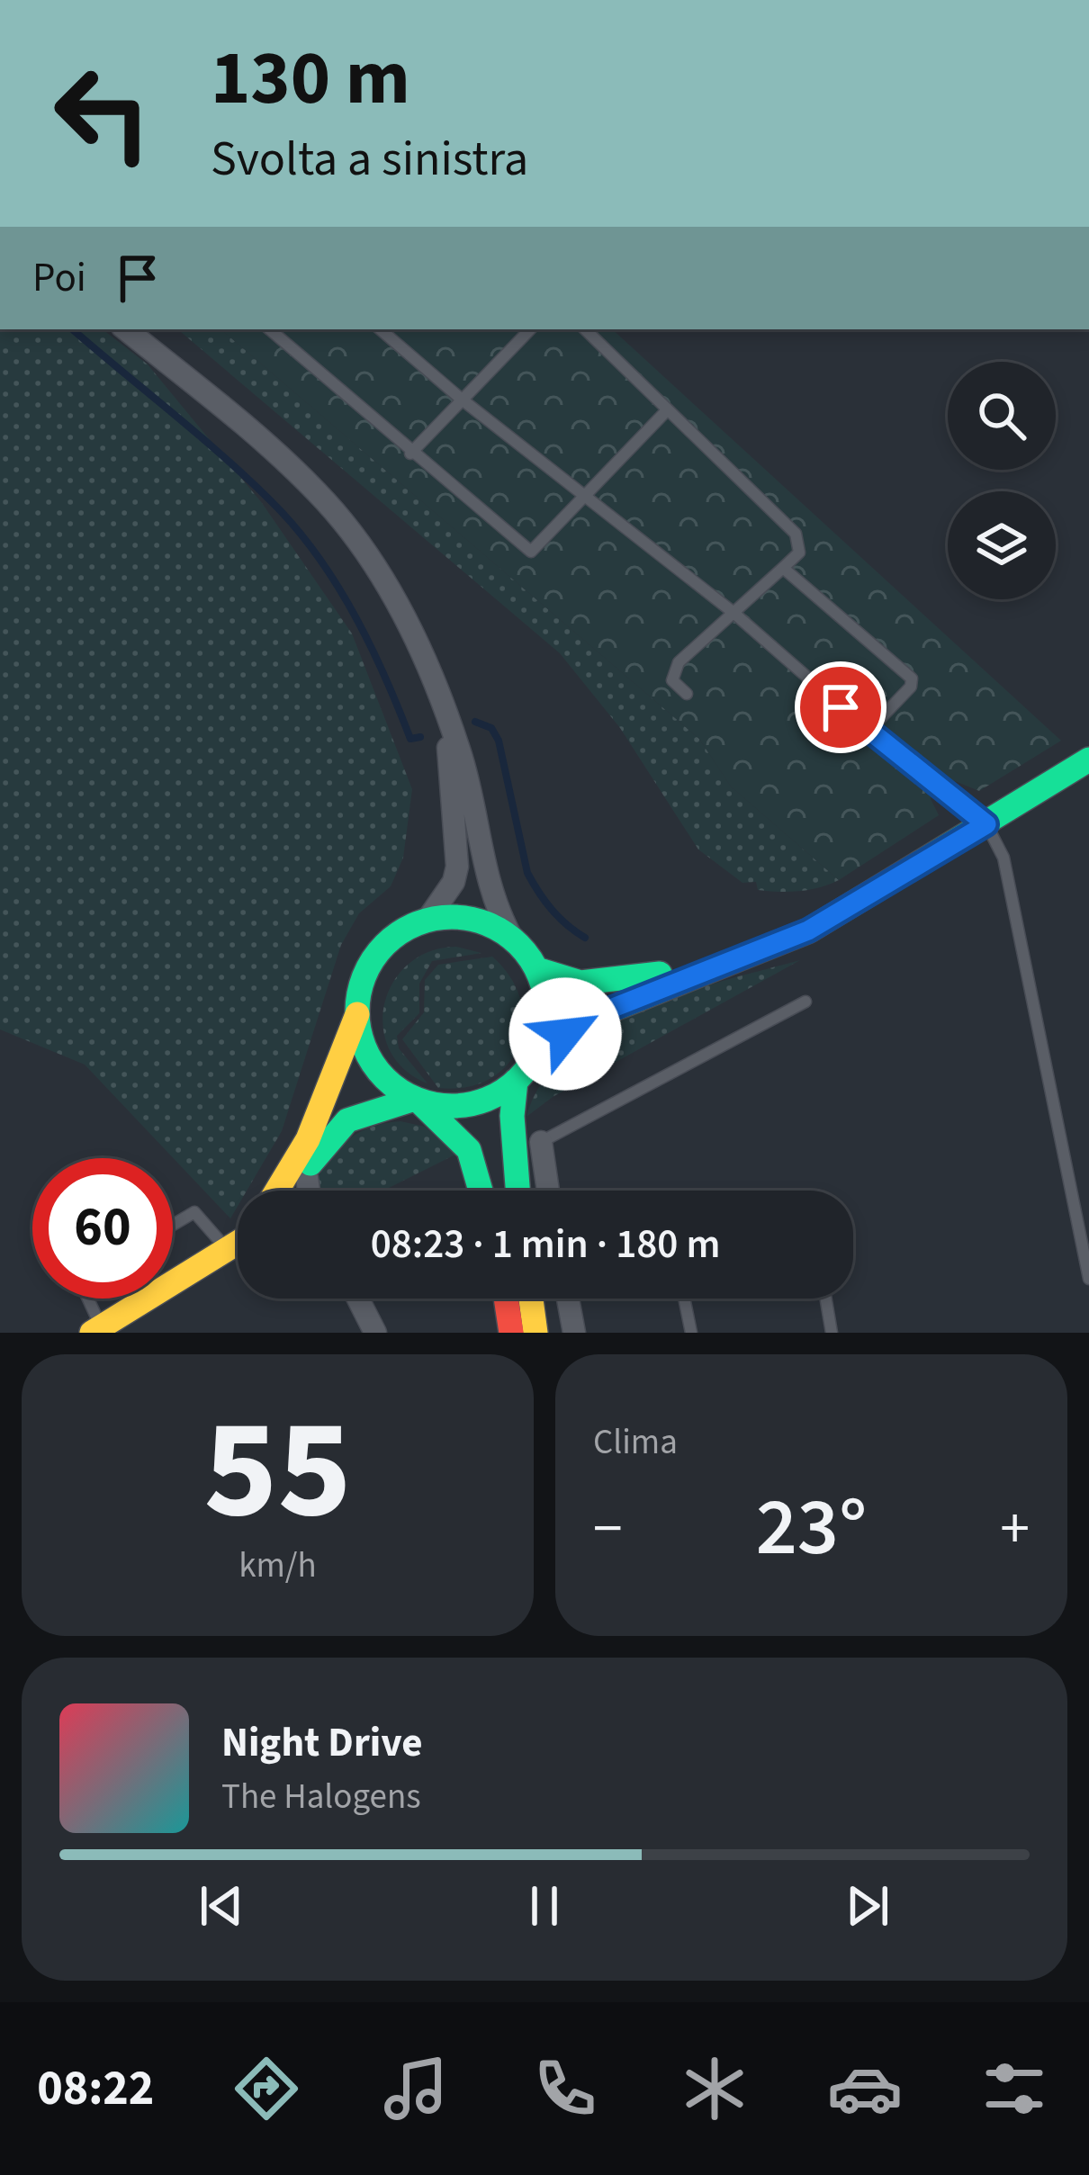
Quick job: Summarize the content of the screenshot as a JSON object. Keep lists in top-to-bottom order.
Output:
{
  "page": {
    "turn": ["130 m", "Svolta a sinistra"],
    "then": "Poi",
    "limit": "60",
    "trip": "08:23 · 1 min · 180 m",
    "tile": [
      ["55", "km/h"],
      "Clima"
    ],
    "heat": ["−", "23°", "+"],
    "song": ["Night Drive", "The Halogens"],
    "tabs": "08:22"
  }
}
